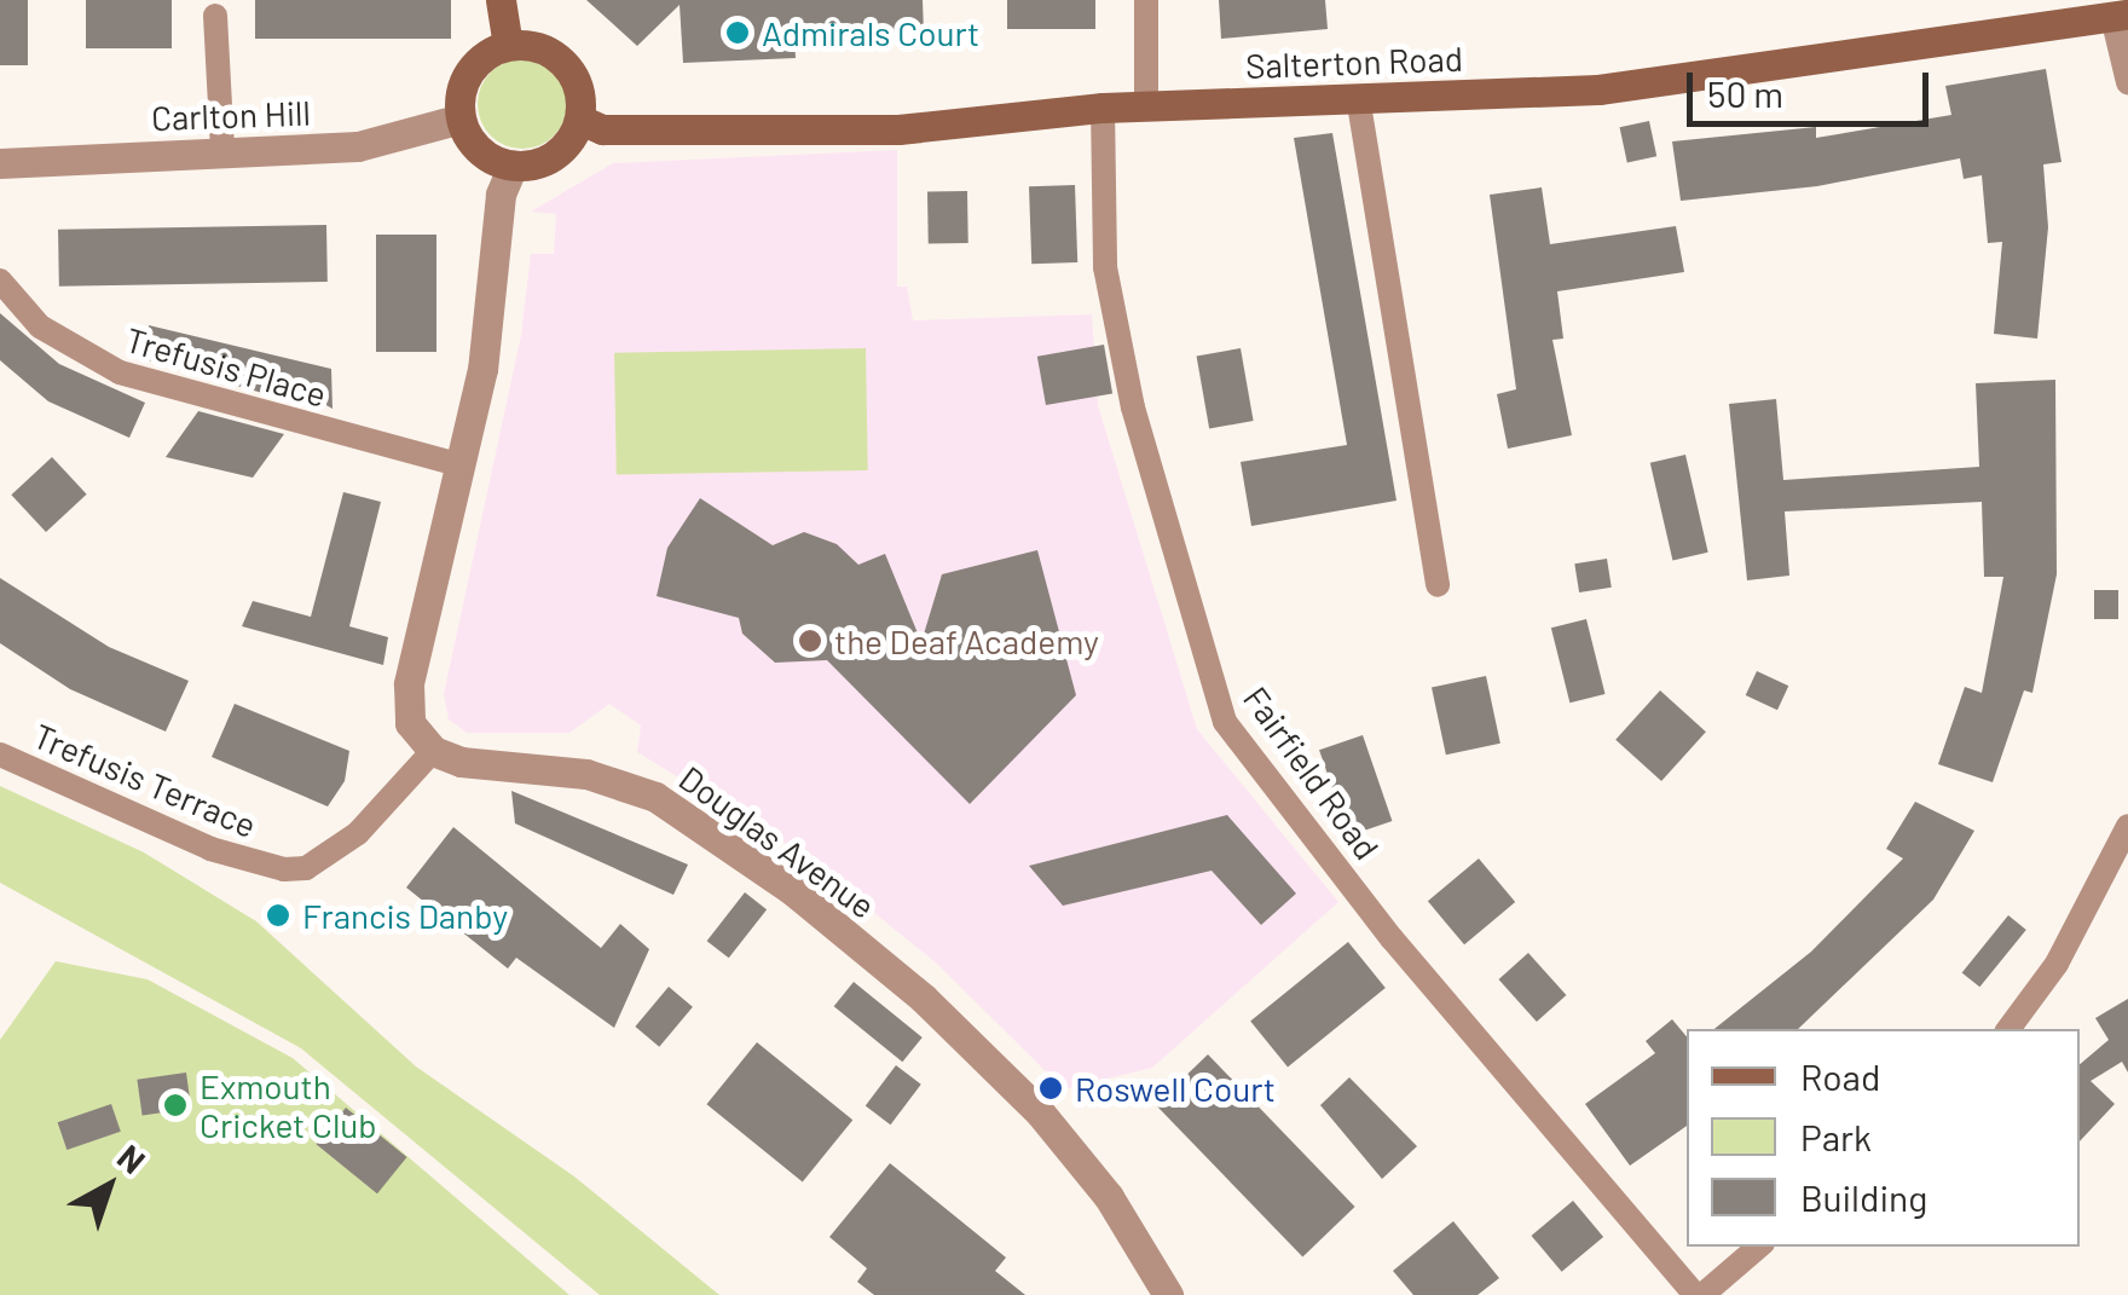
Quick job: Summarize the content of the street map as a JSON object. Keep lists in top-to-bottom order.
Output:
{
  "streets": {
    "main road": ["Salterton Road"],
    "street": [
      "Carlton Hill",
      "Trefusis Place",
      "Fairfield Road",
      "Trefusis Terrace",
      "Douglas Avenue"
    ]
  },
  "crossings": [
    ["Salterton Road", "Carlton Hill"],
    ["Salterton Road", "Fairfield Road"],
    ["Trefusis Terrace", "Douglas Avenue"]
  ],
  "places": [
    "Admirals Court",
    "the Deaf Academy",
    "Francis Danby",
    "Roswell Court",
    "Exmouth Cricket Club"
  ],
  "legend": ["Road", "Park", "Building"],
  "scale_bar": "50 m",
  "north": "top right"
}
